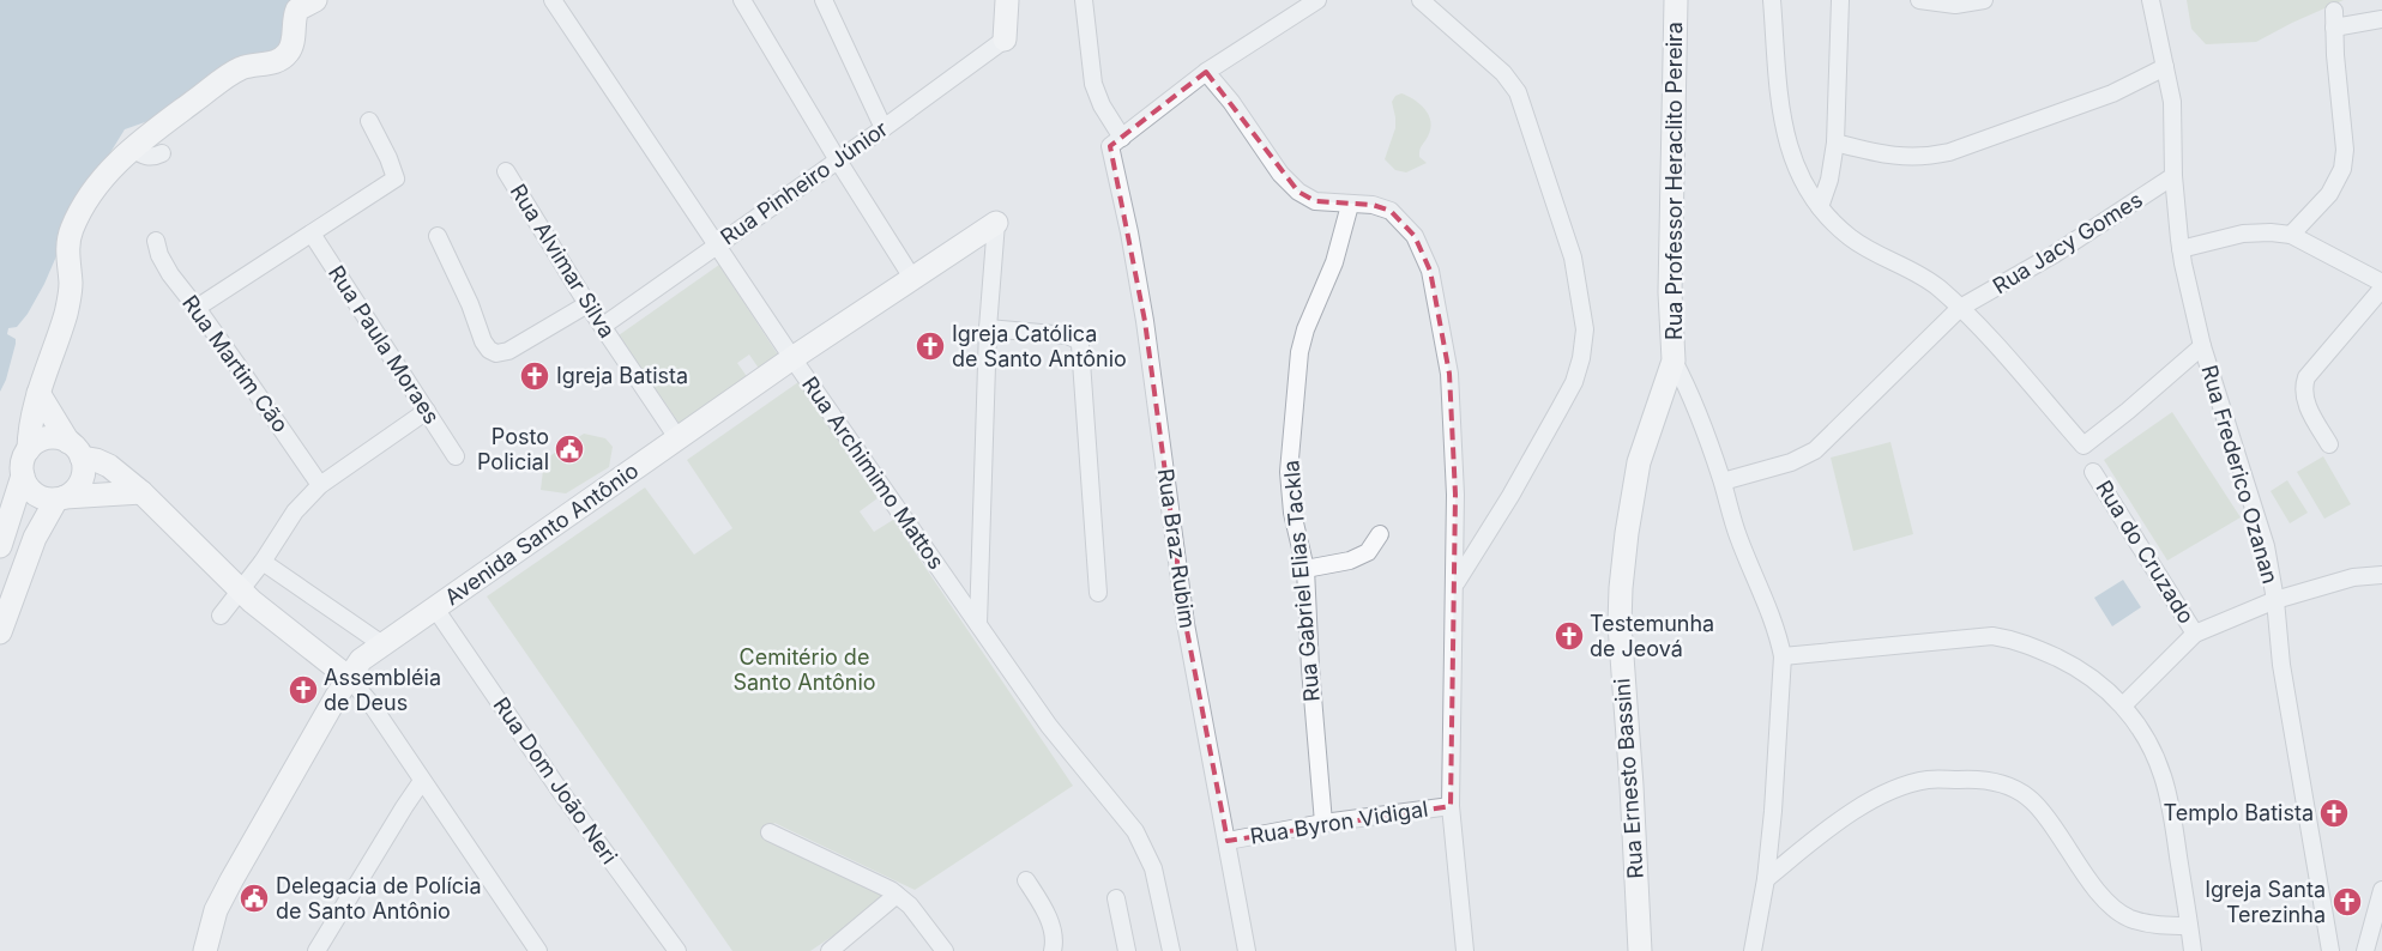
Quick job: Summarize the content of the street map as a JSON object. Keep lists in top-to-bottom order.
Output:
{
  "streets": {
    "street": [
      "Rua Professor Heraclito Pereira",
      "Rua Pinheiro Júnior",
      "Rua Jacy Gomes",
      "Rua Alvimar Silva",
      "Rua Paula Moraes",
      "Rua Martim Cão",
      "Rua Archimimo Mattos",
      "Rua Frederico Ozanan",
      "Avenida Santo Antônio",
      "Rua Braz Rubim",
      "Rua do Cruzado",
      "Rua Gabriel Elias Tackla",
      "Rua Ernesto Bassini",
      "Rua Dom João Neri",
      "Rua Byron Vidigal"
    ]
  },
  "crossings": [
    ["Rua Professor Heraclito Pereira", "Rua Jacy Gomes"],
    ["Rua Professor Heraclito Pereira", "Rua Ernesto Bassini"],
    ["Rua Pinheiro Júnior", "Rua Alvimar Silva"],
    ["Rua Pinheiro Júnior", "Rua Archimimo Mattos"],
    ["Rua Jacy Gomes", "Rua Frederico Ozanan"],
    ["Rua Alvimar Silva", "Avenida Santo Antônio"],
    ["Rua Archimimo Mattos", "Avenida Santo Antônio"],
    ["Avenida Santo Antônio", "Rua Dom João Neri"],
    ["Rua Braz Rubim", "Rua Byron Vidigal"],
    ["Rua Gabriel Elias Tackla", "Rua Byron Vidigal"]
  ],
  "parks": ["Cemitério de Santo Antônio"],
  "places": {
    "church": [
      "Igreja Católica de Santo Antônio",
      "Igreja Batista",
      "Testemunha de Jeová",
      "Assembléia de Deus",
      "Templo Batista",
      "Igreja Santa Terezinha"
    ],
    "public building": ["Posto Policial", "Delegacia de Polícia de Santo Antônio"]
  }
}
